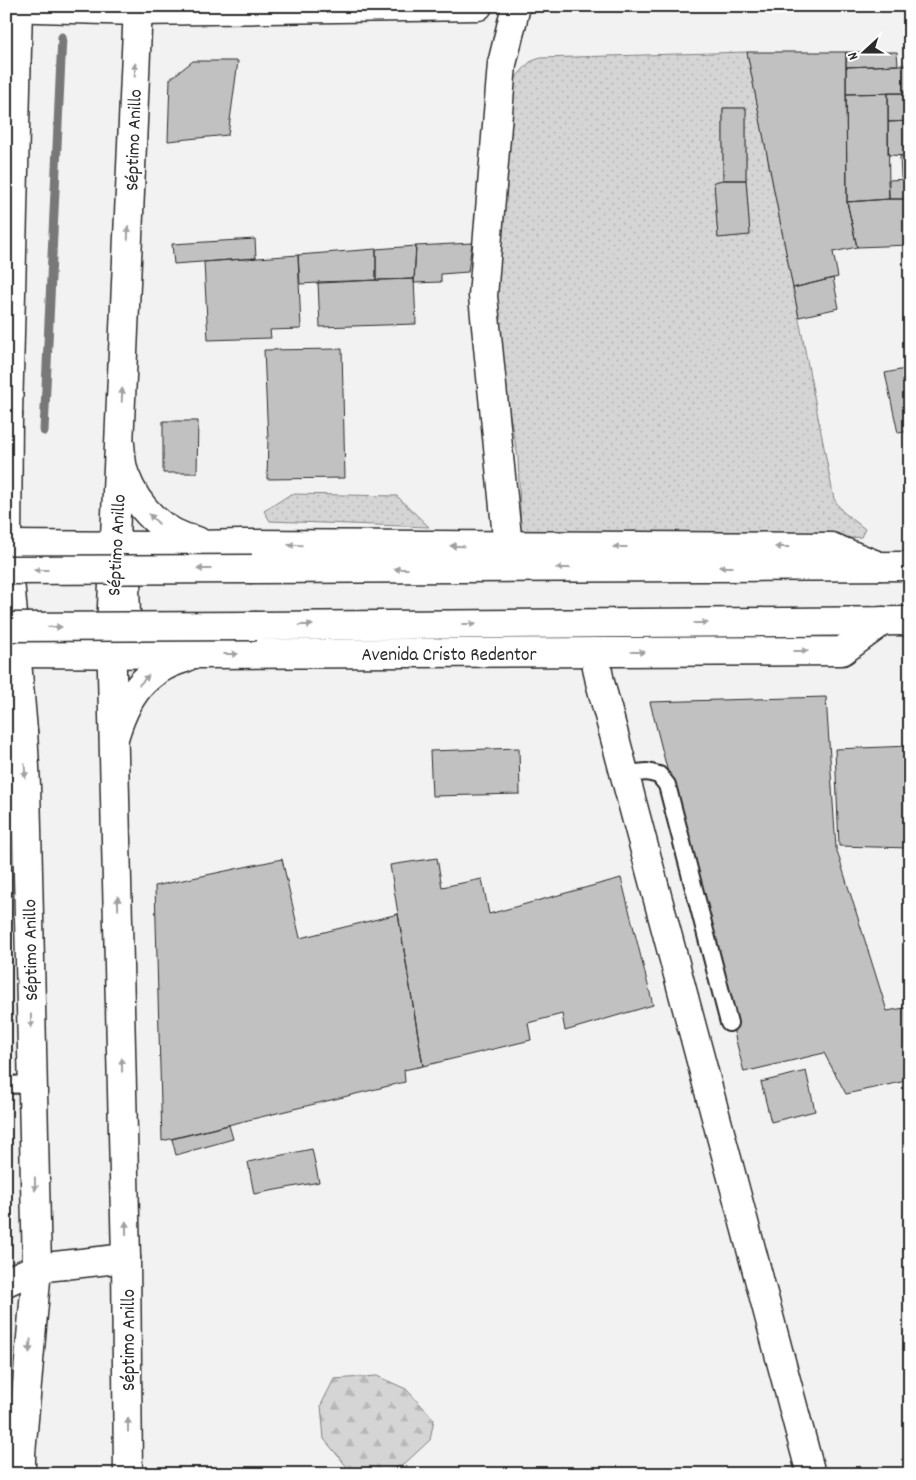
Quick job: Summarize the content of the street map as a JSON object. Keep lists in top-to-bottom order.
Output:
{
  "streets": {
    "main road": ["Séptimo Anillo", "Avenida Cristo Redentor"]
  },
  "crossings": [
    ["Séptimo Anillo", "Avenida Cristo Redentor"]
  ],
  "north": "left"
}
